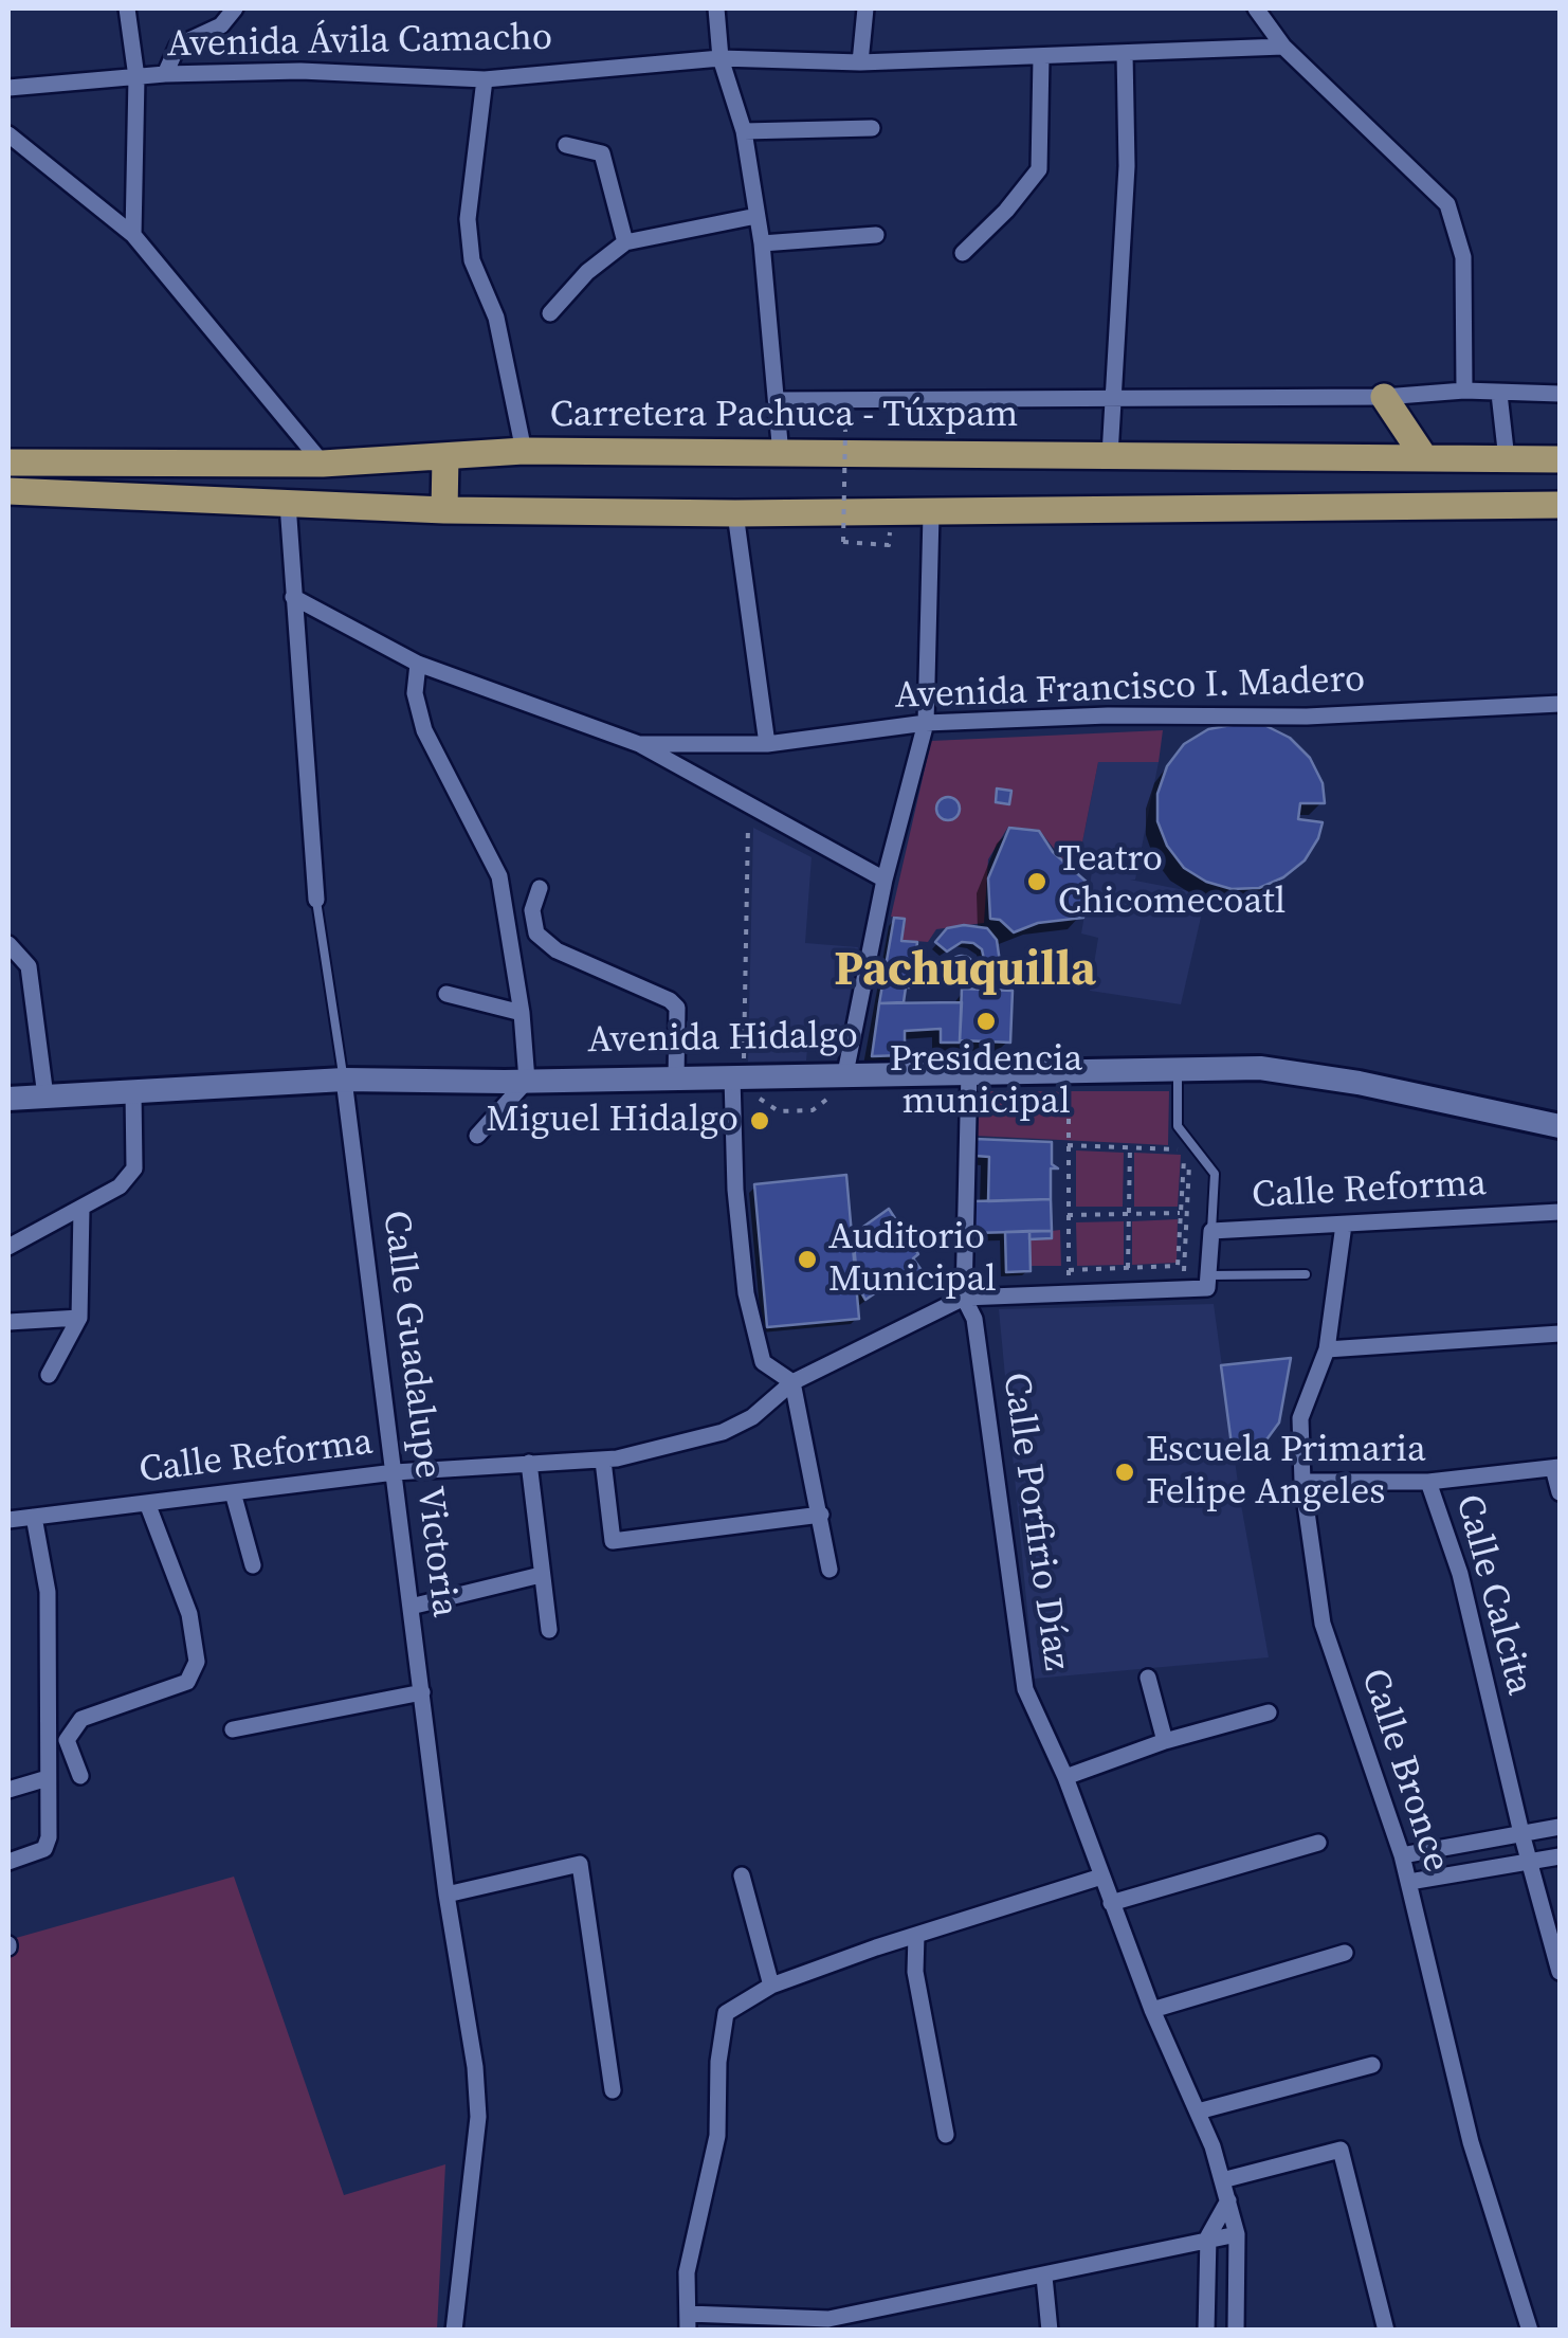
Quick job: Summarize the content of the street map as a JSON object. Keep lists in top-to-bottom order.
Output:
{
  "streets": {
    "main road": ["Carretera Pachuca - Túxpam"],
    "street": [
      "Avenida Ávila Camacho",
      "Avenida Francisco I. Madero",
      "Avenida Hidalgo",
      "Calle Reforma",
      "Calle Guadalupe Victoria",
      "Calle Porfirio Díaz",
      "Calle Calcita",
      "Calle Bronce"
    ]
  },
  "crossings": [
    ["Avenida Hidalgo", "Calle Guadalupe Victoria"],
    ["Avenida Hidalgo", "Calle Porfirio Díaz"],
    ["Calle Reforma", "Calle Guadalupe Victoria"],
    ["Calle Reforma", "Calle Porfirio Díaz"],
    ["Calle Reforma", "Calle Bronce"]
  ],
  "districts": ["Pachuquilla"],
  "places": [
    "Teatro Chicomecoatl",
    "Presidencia municipal",
    "Miguel Hidalgo",
    "Auditorio Municipal",
    "Escuela Primaria Felipe Angeles"
  ]
}
